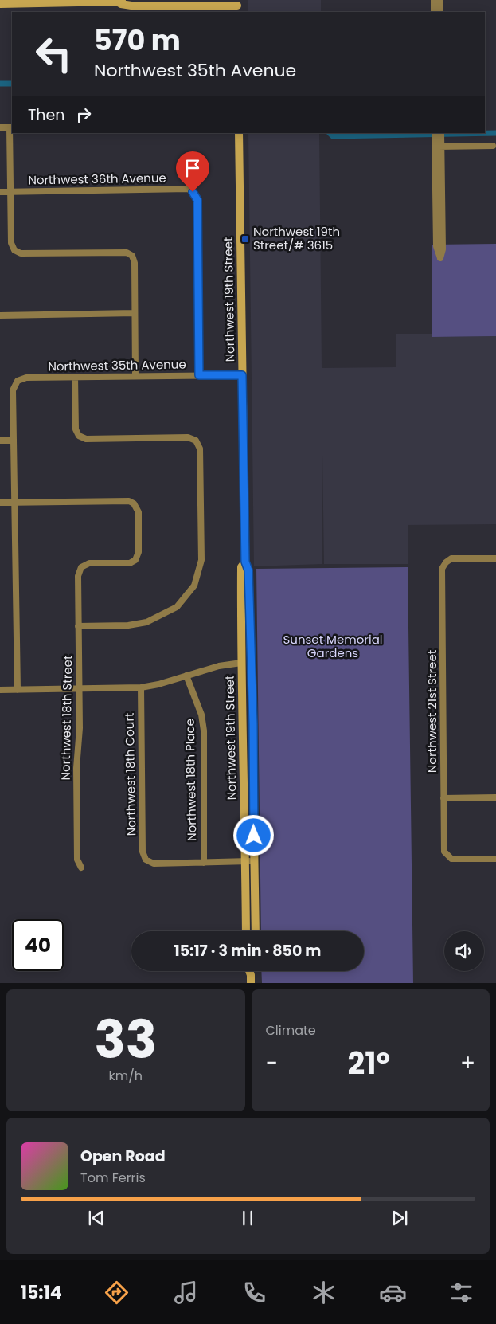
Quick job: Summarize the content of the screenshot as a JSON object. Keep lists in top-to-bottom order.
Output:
{
  "streets": {
    "street": [
      "Northwest 36th Avenue",
      "Northwest 19th Street",
      "Northwest 35th Avenue",
      "Northwest 21st Street",
      "Northwest 18th Street",
      "Northwest 18th Court",
      "Northwest 18th Place"
    ]
  },
  "crossings": [
    ["Northwest 36th Avenue", "Northwest 35th Avenue"],
    ["Northwest 19th Street", "Northwest 35th Avenue"],
    ["Northwest 18th Court", "Northwest 18th Place"]
  ],
  "parks": ["Sunset Memorial Gardens"],
  "places": {
    "transit": ["Northwest 19th Street/# 3615"]
  },
  "page": {
    "turn": ["570 m", "Northwest 35th Avenue"],
    "then": "Then",
    "limit": "40",
    "trip": "15:17 · 3 min · 850 m",
    "tile": [
      ["33", "km/h"],
      "Climate"
    ],
    "heat": ["−", "21°", "+"],
    "song": ["Open Road", "Tom Ferris"],
    "tabs": "15:14"
  }
}
